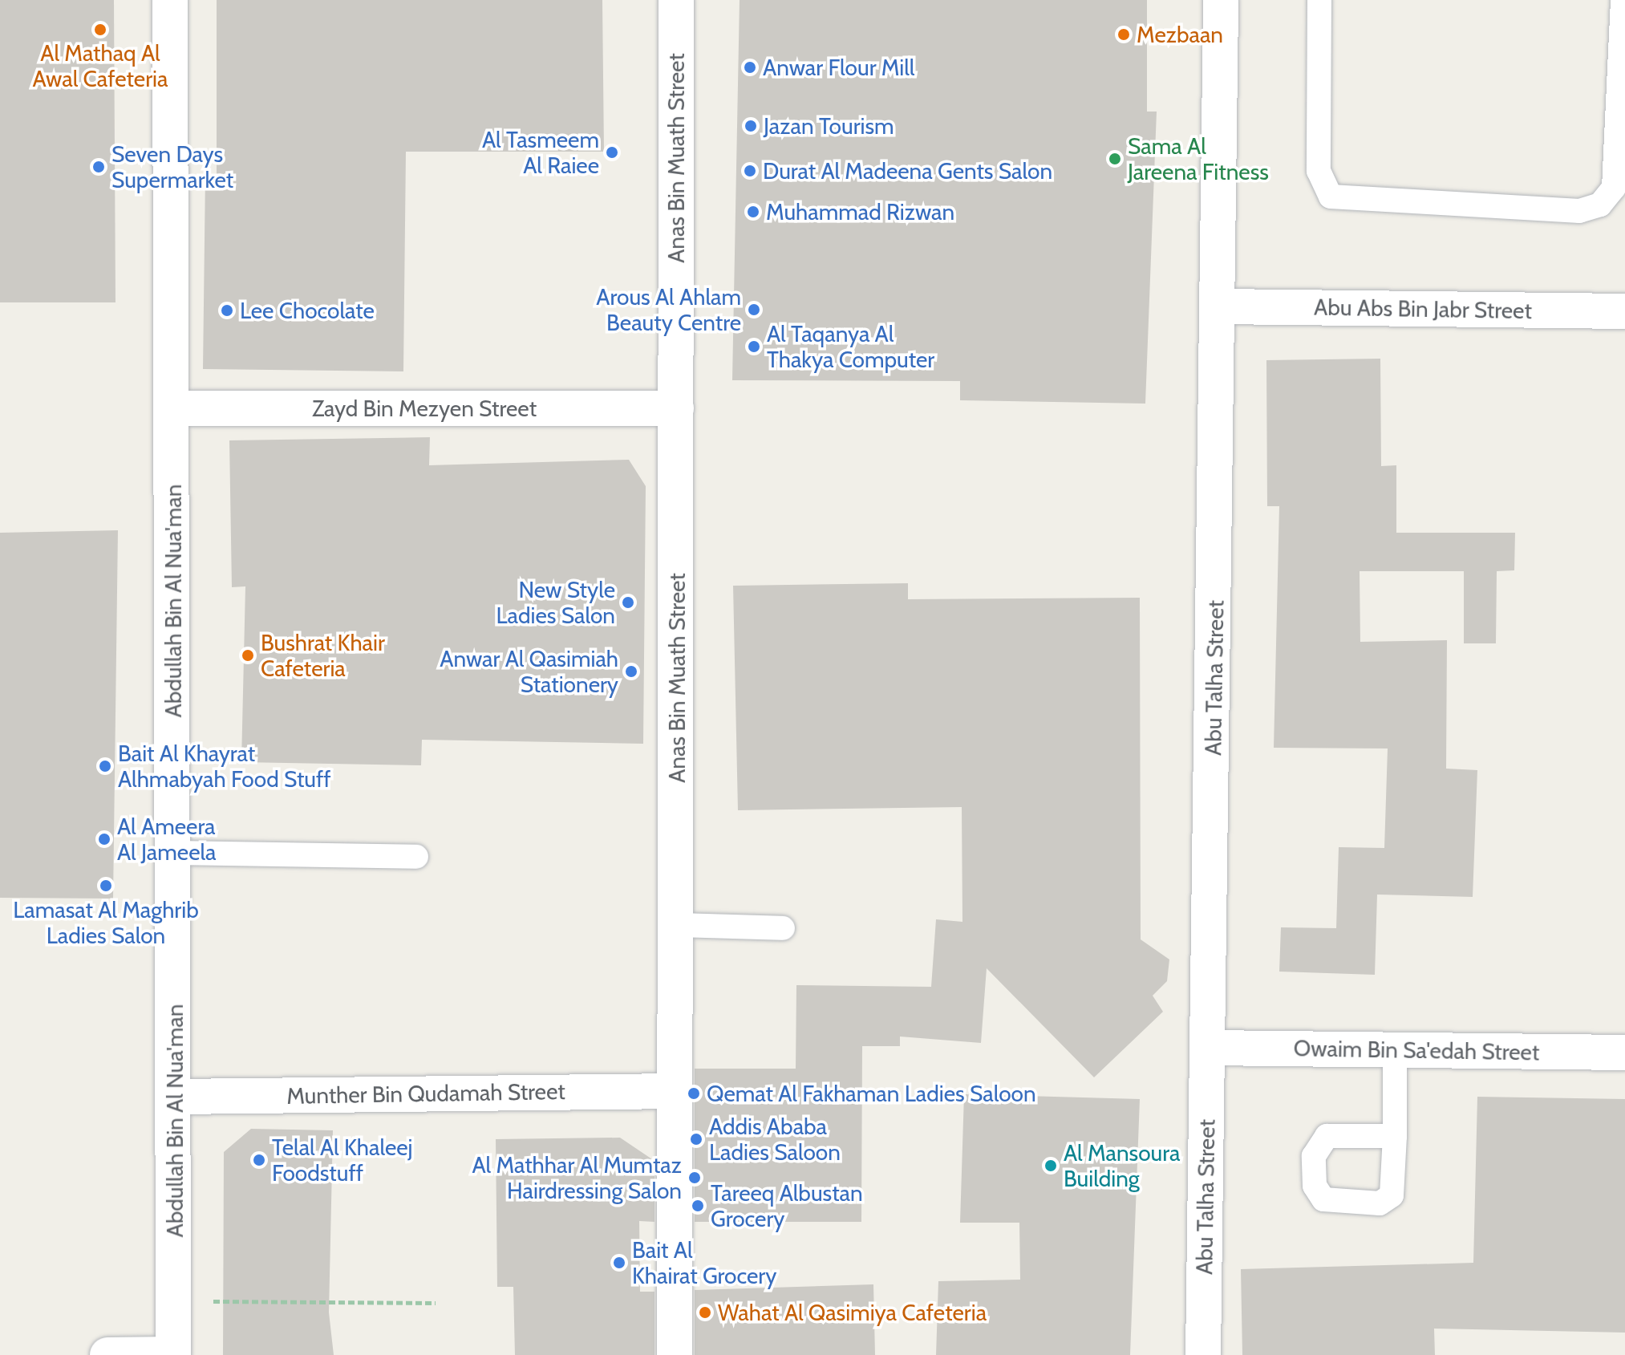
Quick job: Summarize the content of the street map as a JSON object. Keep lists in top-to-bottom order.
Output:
{
  "streets": {
    "street": [
      "Anas Bin Muath Street",
      "Abu Abs Bin Jabr Street",
      "Zayd Bin Mezyen Street",
      "Abdullah Bin Al Nua'man",
      "Abu Talha Street",
      "Owaim Bin Sa'edah Street",
      "Munther Bin Qudamah Street"
    ]
  },
  "crossings": [
    ["Anas Bin Muath Street", "Zayd Bin Mezyen Street"],
    ["Anas Bin Muath Street", "Munther Bin Qudamah Street"],
    ["Abu Abs Bin Jabr Street", "Abu Talha Street"],
    ["Zayd Bin Mezyen Street", "Abdullah Bin Al Nua'man"],
    ["Abdullah Bin Al Nua'man", "Munther Bin Qudamah Street"],
    ["Abu Talha Street", "Owaim Bin Sa'edah Street"]
  ],
  "places": [
    "Al Mathaq Al Awal Cafeteria",
    "Mezbaan",
    "Anwar Flour Mill",
    "Jazan Tourism",
    "Al Tasmeem Al Raiee",
    "Sama Al Jareena Fitness",
    "Seven Days Supermarket",
    "Durat Al Madeena Gents Salon",
    "Muhammad Rizwan",
    "Arous Al Ahlam Beauty Centre",
    "Lee Chocolate",
    "Al Taqanya Al Thakya Computer",
    "New Style Ladies Salon",
    "Bushrat Khair Cafeteria",
    "Anwar Al Qasimiah Stationery",
    "Bait Al Khayrat Alhmabyah Food Stuff",
    "Al Ameera Al Jameela",
    "Lamasat Al Maghrib Ladies Salon",
    "Qemat Al Fakhaman Ladies Saloon",
    "Addis Ababa Ladies Saloon",
    "Telal Al Khaleej Foodstuff",
    "Al Mansoura Building",
    "Al Mathhar Al Mumtaz Hairdressing Salon",
    "Tareeq Albustan Grocery",
    "Bait Al Khairat Grocery",
    "Wahat Al Qasimiya Cafeteria"
  ]
}
